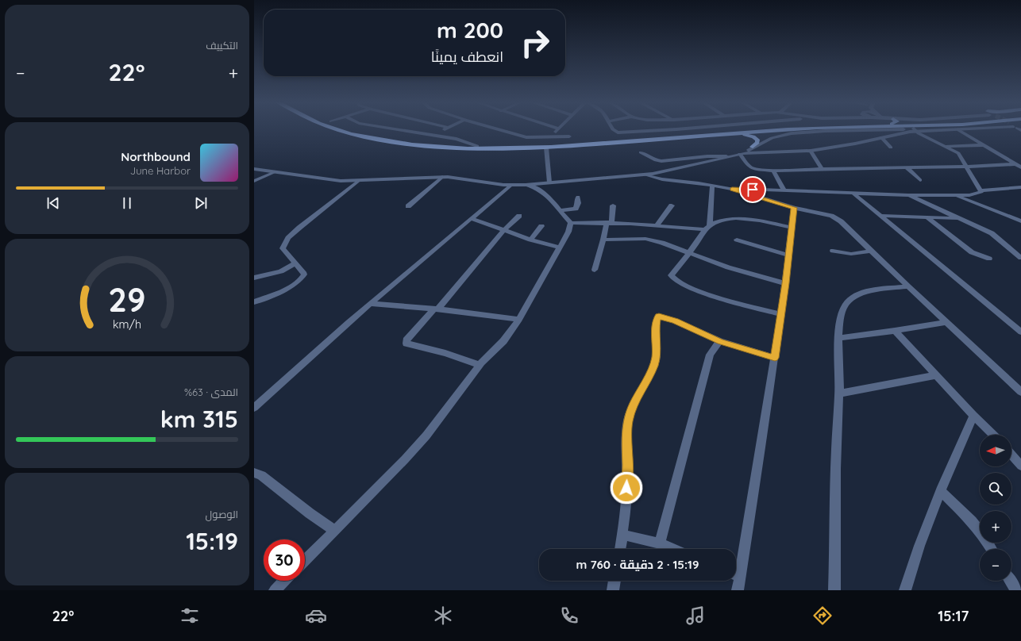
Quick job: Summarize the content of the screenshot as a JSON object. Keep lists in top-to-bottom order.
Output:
{
  "north": "left",
  "page": {
    "tile": [
      "التكييف",
      ["المدى · 63%", "315 km"],
      ["الوصول", "15:19"]
    ],
    "turn": ["200 m", "انعطف يمينًا"],
    "heat": ["−", "22°", "+"],
    "song": ["Northbound", "June Harbor"],
    "map_buttons": ["+", "−"],
    "limit": "30",
    "trip": "15:19 · 2 دقيقة · 760 m",
    "tabs": ["15:17", "22°"],
    "gauge": ["29", "km/h"]
  }
}
